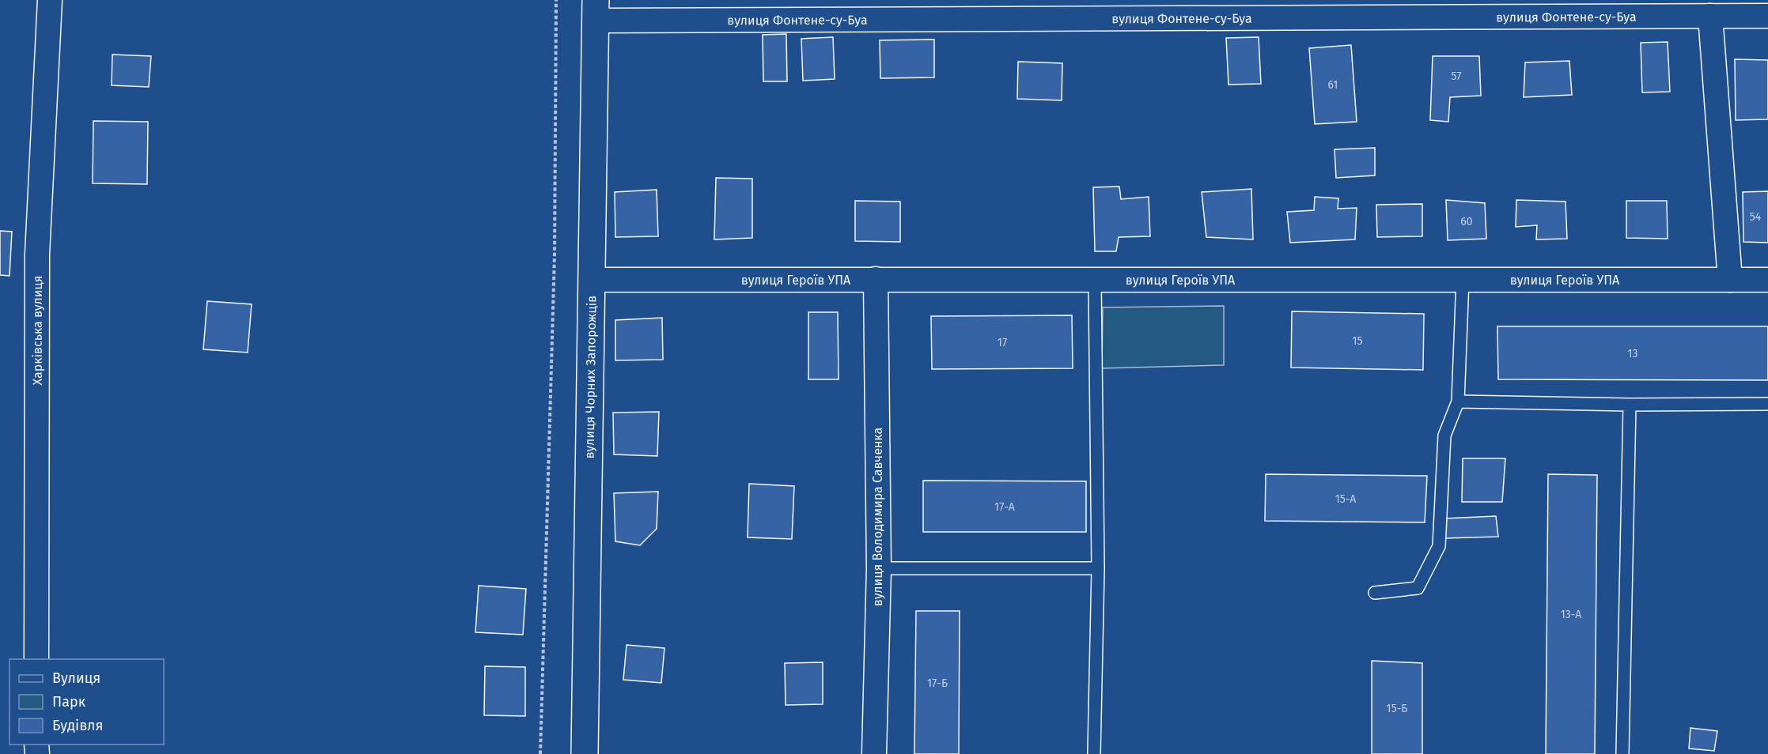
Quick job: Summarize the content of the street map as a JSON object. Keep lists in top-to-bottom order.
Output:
{
  "streets": {
    "street": [
      "вулиця Фонтене-су-Буа",
      "вулиця Героїв УПА",
      "Харківська вулиця",
      "вулиця Чорних Запорожців",
      "вулиця Володимира Савченка"
    ]
  },
  "crossings": [
    ["вулиця Фонтене-су-Буа", "вулиця Чорних Запорожців"],
    ["вулиця Героїв УПА", "вулиця Чорних Запорожців"],
    ["вулиця Героїв УПА", "вулиця Володимира Савченка"]
  ],
  "house_numbers": [
    "57",
    "61",
    "54",
    "60",
    "15",
    "17",
    "13",
    "15-А",
    "17-А",
    "13-А",
    "17-Б",
    "15-Б"
  ],
  "legend": ["Вулиця", "Парк", "Будівля"]
}
